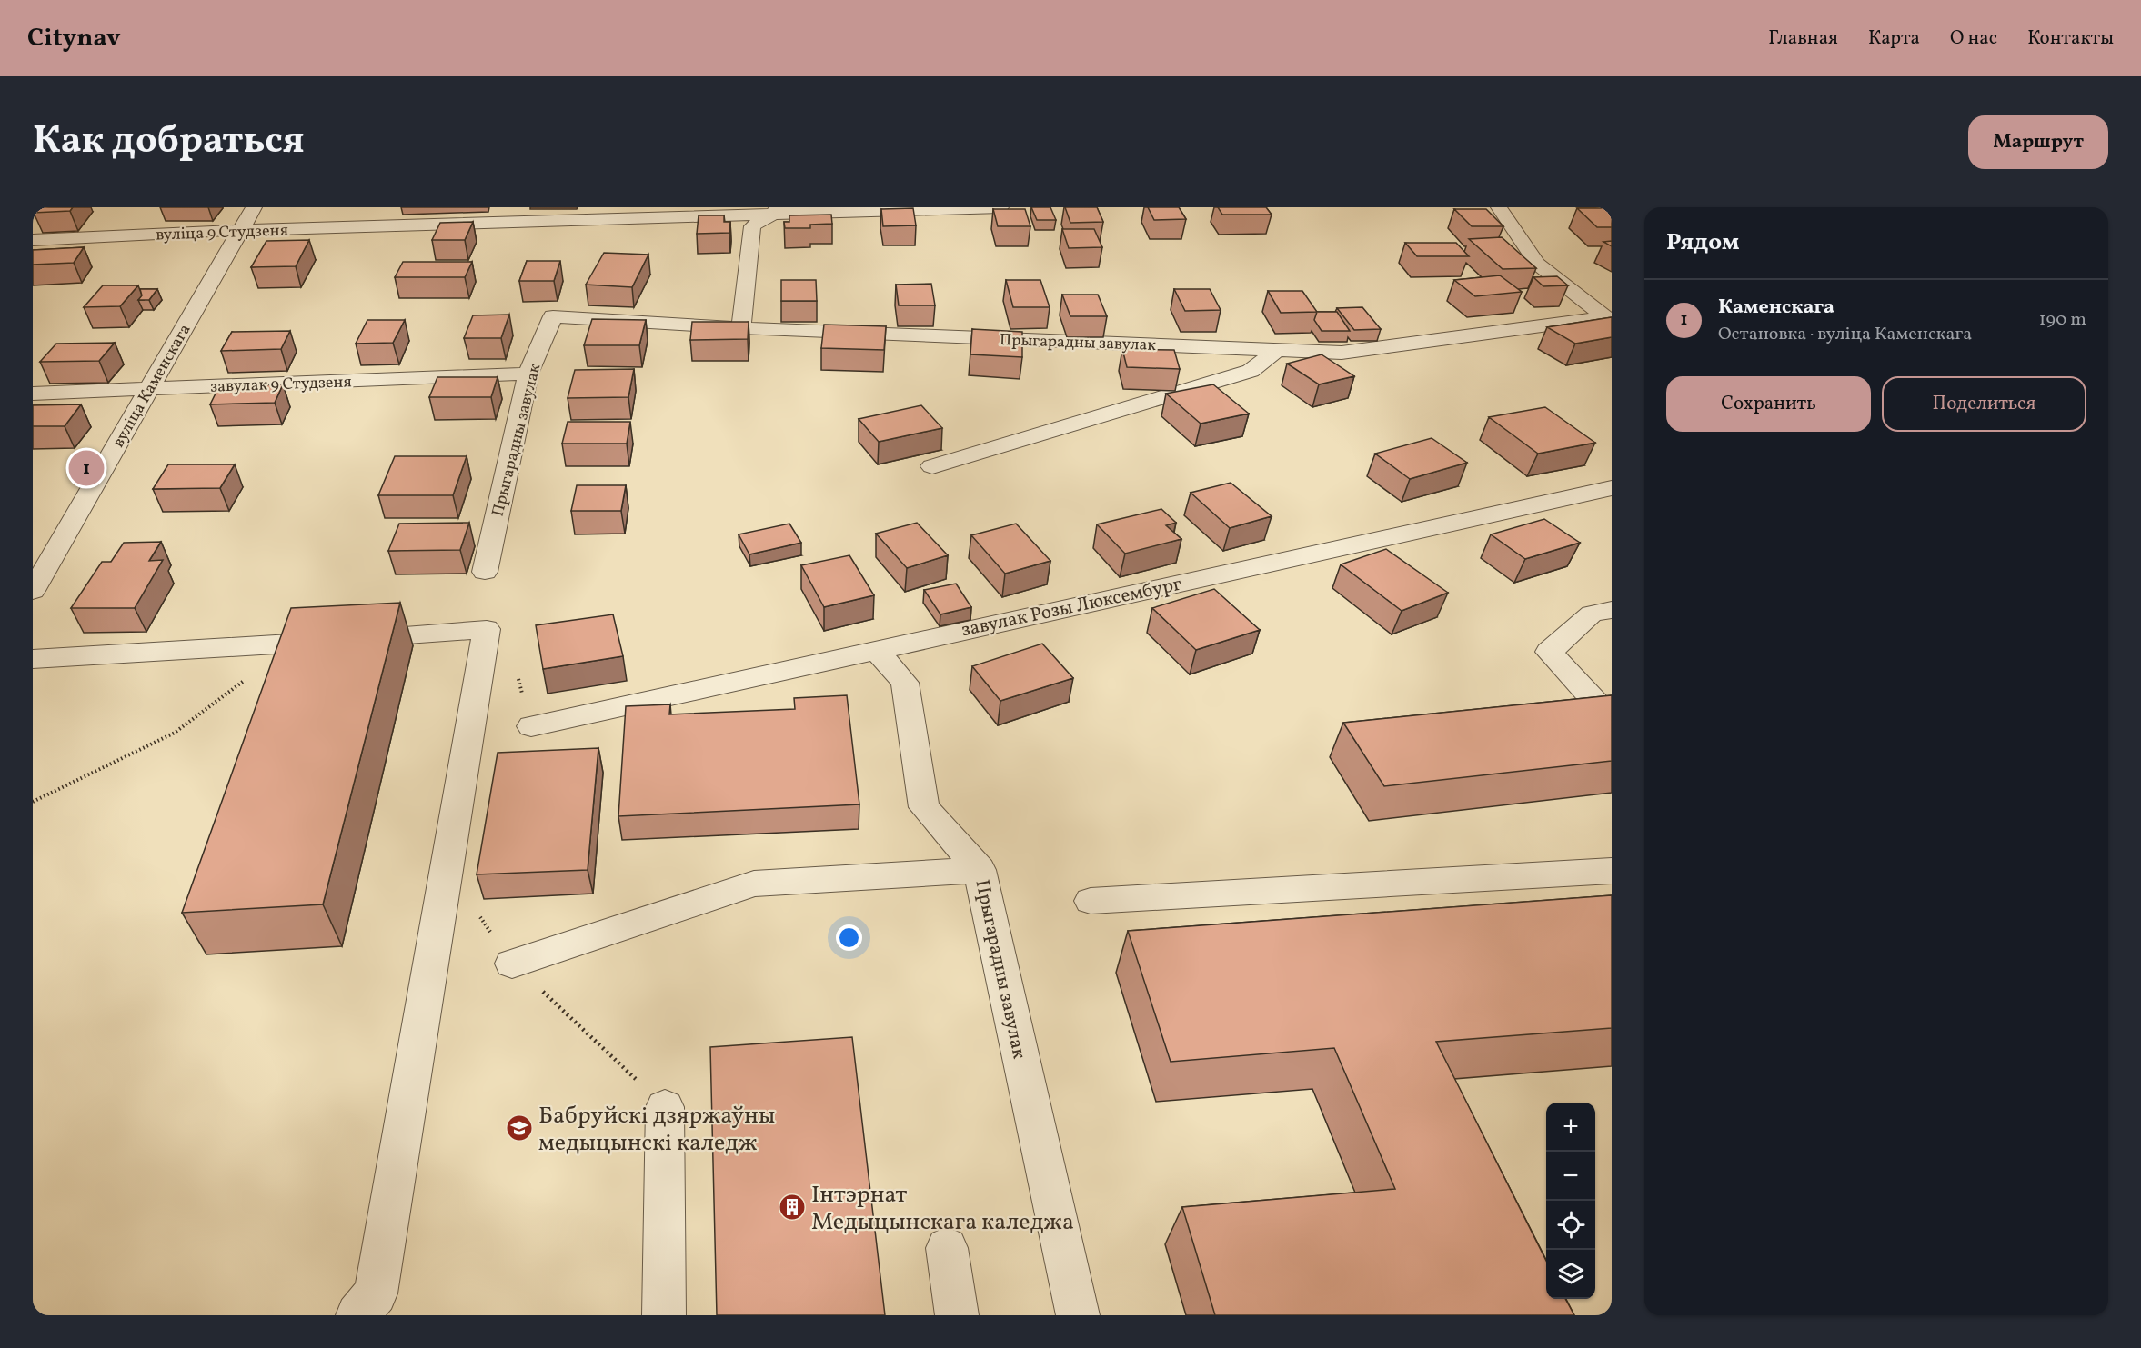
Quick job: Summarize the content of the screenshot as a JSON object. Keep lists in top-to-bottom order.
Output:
{
  "streets": {
    "street": [
      "вуліца 9 Студзеня",
      "Прыгарадны завулак",
      "завулак 9 Студзеня",
      "вуліца Каменскага",
      "завулак Розы Люксембург"
    ]
  },
  "crossings": [
    ["вуліца 9 Студзеня", "вуліца Каменскага"],
    ["Прыгарадны завулак", "завулак 9 Студзеня"],
    ["Прыгарадны завулак", "завулак Розы Люксембург"],
    ["завулак 9 Студзеня", "вуліца Каменскага"]
  ],
  "places": {
    "school or university": ["Бабруйскі дзяржаўны медыцынскі каледж"],
    "building": ["Інтэрнат Медыцынскага каледжа"]
  },
  "page": {
    "header": "Citynav",
    "nav": [
      "Главная",
      "Карта",
      "О нас",
      "Контакты"
    ],
    "title": "Как добраться",
    "buttons": [
      "Маршрут",
      ["Сохранить", "Поделиться"]
    ],
    "heading": "Рядом",
    "list": [
      {
        "mark": "1",
        "name": "Каменскага",
        "note": "Остановка · вуліца Каменскага",
        "value": "190 m"
      }
    ],
    "pins": "1",
    "map_buttons": ["+", "−"]
  }
}
